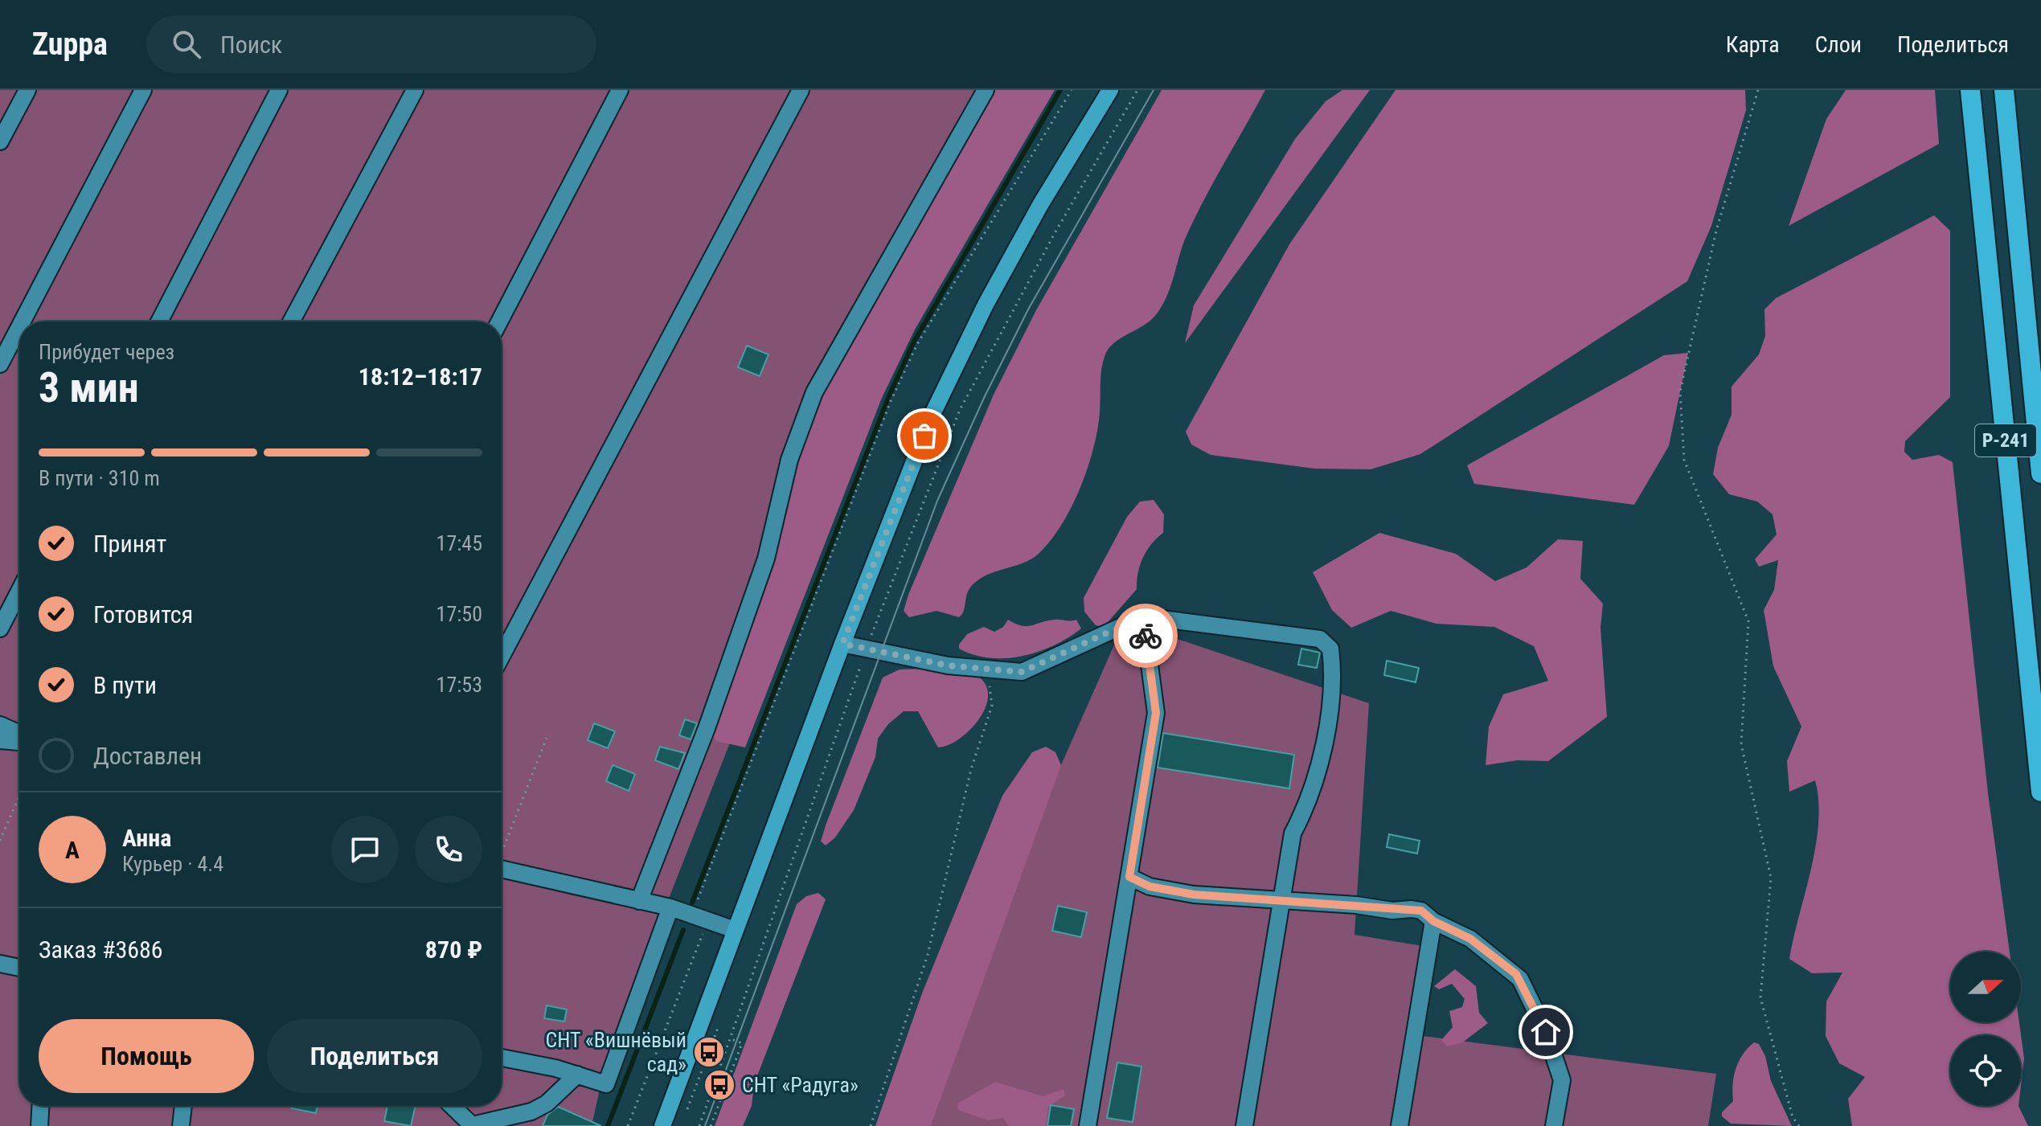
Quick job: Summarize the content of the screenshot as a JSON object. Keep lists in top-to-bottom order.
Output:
{
  "streets": {
    "highway": ["Р-241"]
  },
  "places": {
    "bus stop": ["СНТ «Вишнёвый сад»", "СНТ «Радуга»"]
  },
  "north": "right",
  "page": {
    "header": "Zuppa",
    "search": "Поиск",
    "nav": ["Карта", "Слои", "Поделиться"],
    "heading": ["3 мин", "Прибудет через", "18:12–18:17"],
    "panel": [
      "Анна",
      "Курьер · 4.4",
      "Заказ #3686",
      "870 ₽"
    ],
    "bar": "В пути · 310 m",
    "list": [
      ["Принят", "17:45"],
      ["Готовится", "17:50"],
      ["В пути", "17:53"],
      "Доставлен"
    ],
    "round": "А",
    "buttons": ["Помощь", "Поделиться"]
  }
}
